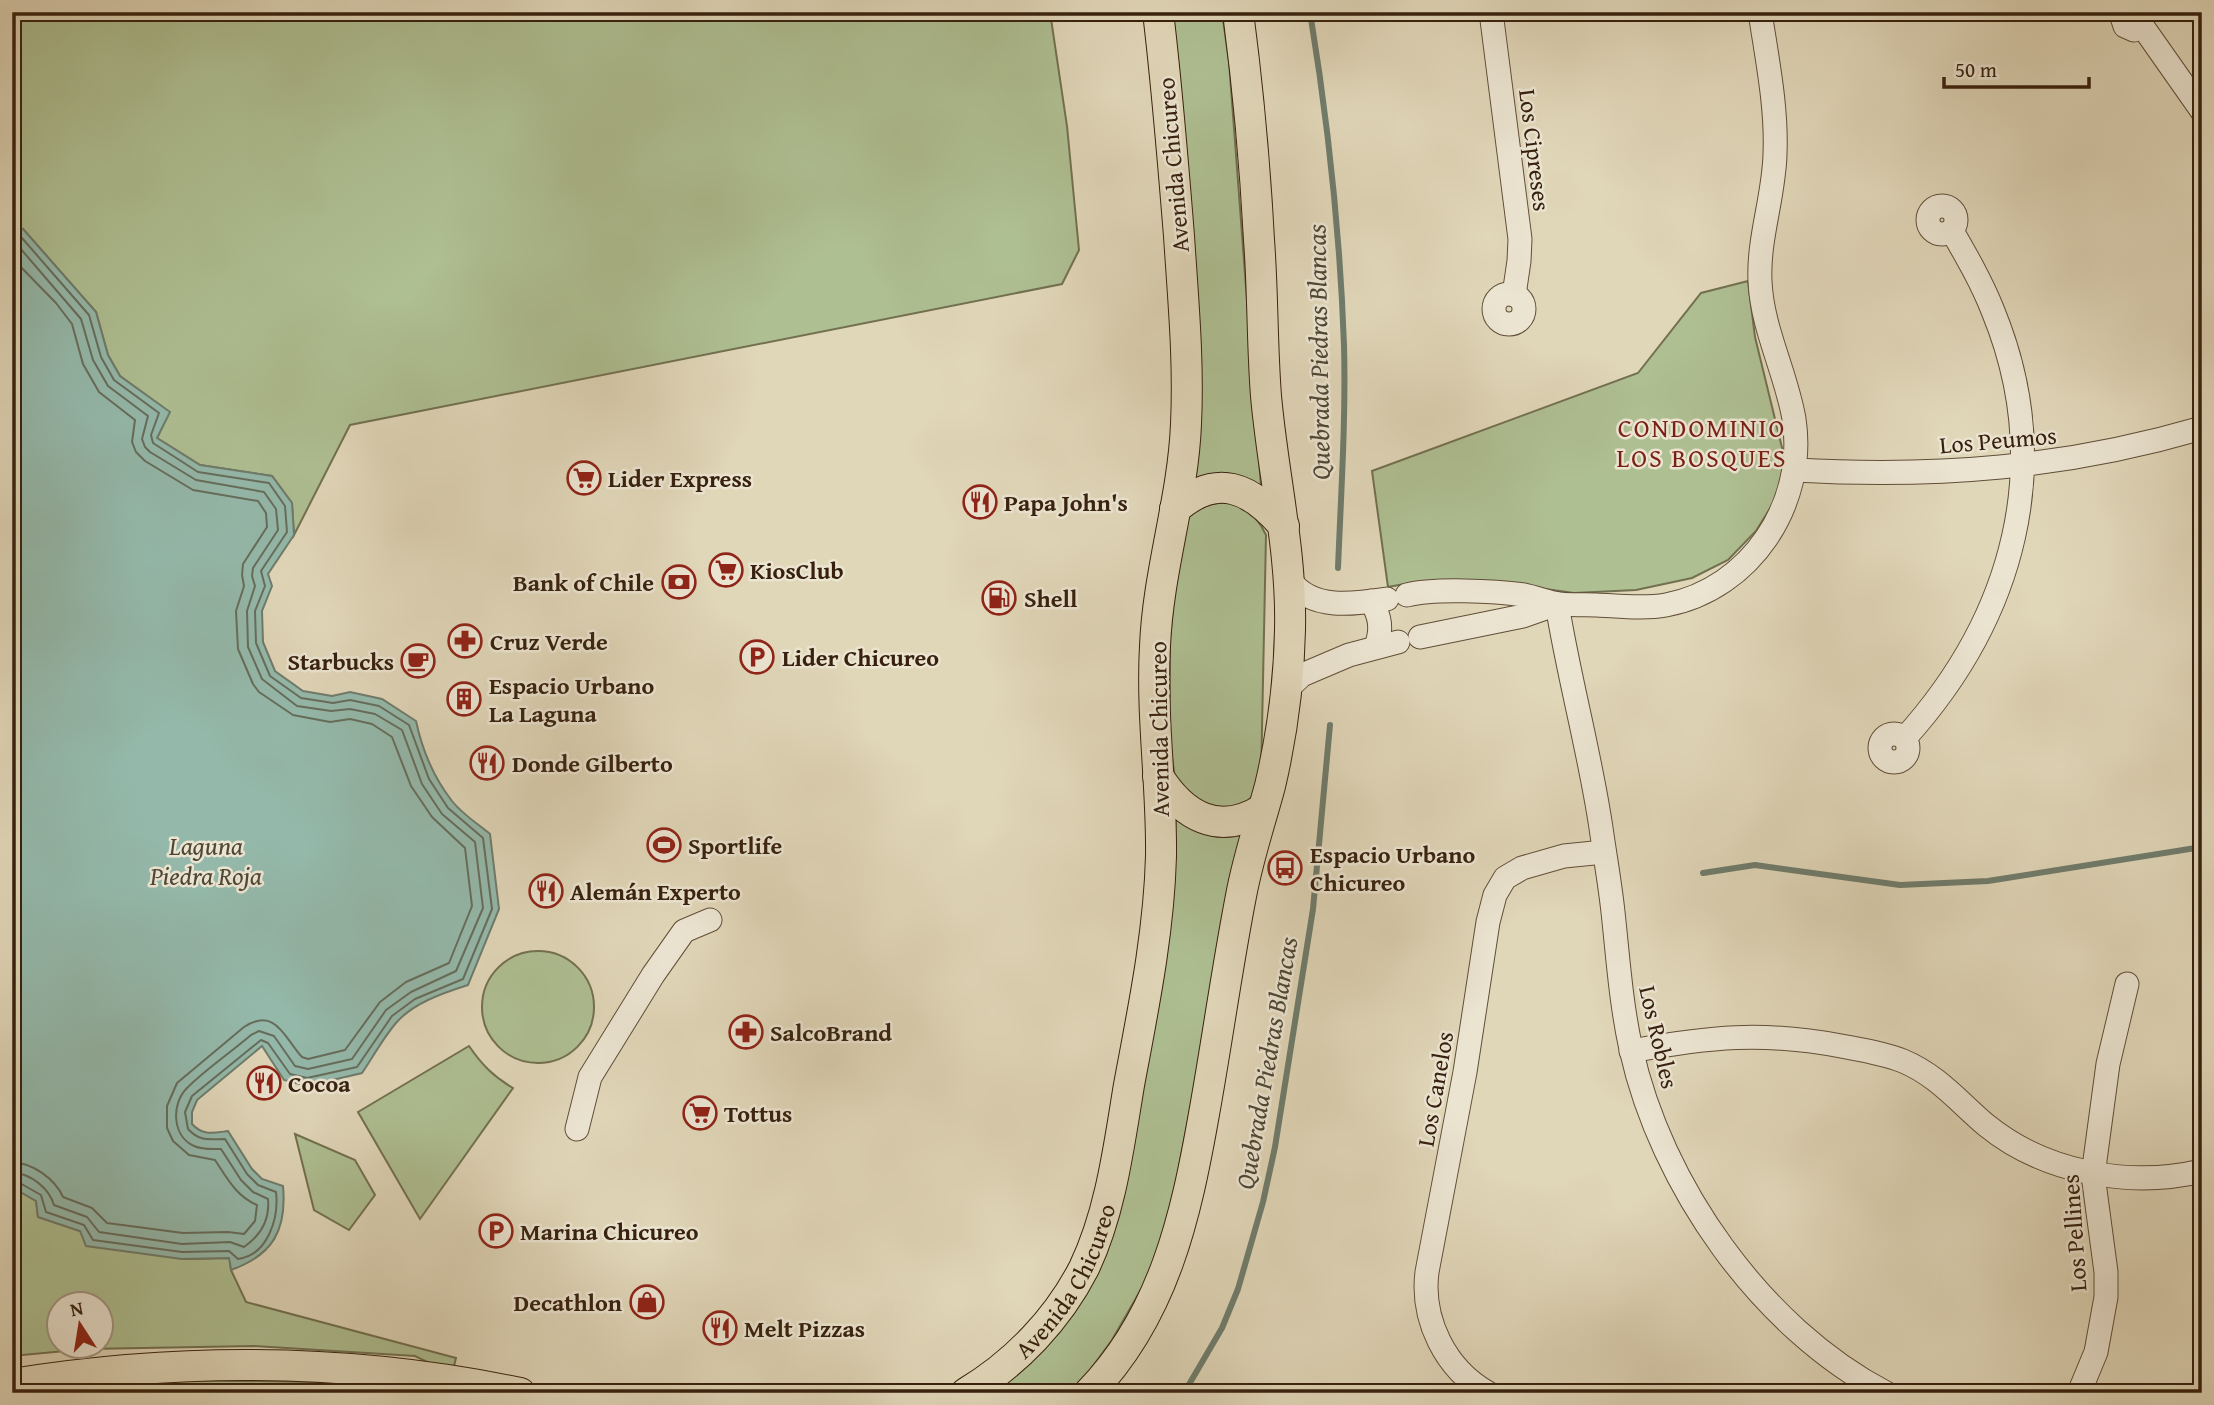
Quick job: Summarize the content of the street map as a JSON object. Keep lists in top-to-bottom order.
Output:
{
  "streets": {
    "main road": ["Avenida Chicureo"],
    "street": [
      "Los Cipreses",
      "Los Peumos",
      "Los Robles",
      "Los Canelos",
      "Los Pellines"
    ]
  },
  "crossings": [
    ["Los Robles", "Los Canelos"]
  ],
  "districts": ["CONDOMINIO LOS BOSQUES"],
  "water": ["Quebrada Piedras Blancas", "Laguna Piedra Roja"],
  "places": {
    "supermarket": ["Lider Express", "KiosClub", "Tottus"],
    "restaurant": [
      "Papa John's",
      "Donde Gilberto",
      "Alemán Experto",
      "Cocoa",
      "Melt Pizzas"
    ],
    "bank": ["Bank of Chile"],
    "fuel station": ["Shell"],
    "pharmacy": ["Cruz Verde", "SalcoBrand"],
    "parking": ["Lider Chicureo", "Marina Chicureo"],
    "cafe": ["Starbucks"],
    "building": ["Espacio Urbano La Laguna"],
    "sports": ["Sportlife"],
    "bus stop": ["Espacio Urbano Chicureo"],
    "shop": ["Decathlon"]
  },
  "scale_bar": "50 m",
  "north": "top"
}
